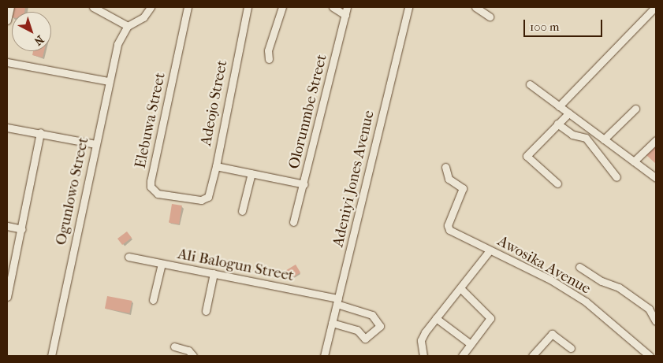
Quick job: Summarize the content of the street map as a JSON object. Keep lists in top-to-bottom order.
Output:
{
  "streets": {
    "street": [
      "Adeojo Street",
      "Olorunmbe Street",
      "Elebuwa Street",
      "Adeniyi Jones Avenue",
      "Ogunlowo Street",
      "Ali Balogun Street",
      "Awosika Avenue"
    ]
  },
  "crossings": [
    ["Adeojo Street", "Elebuwa Street"],
    ["Adeniyi Jones Avenue", "Ali Balogun Street"]
  ],
  "scale_bar": "100 m",
  "north": "bottom right"
}
